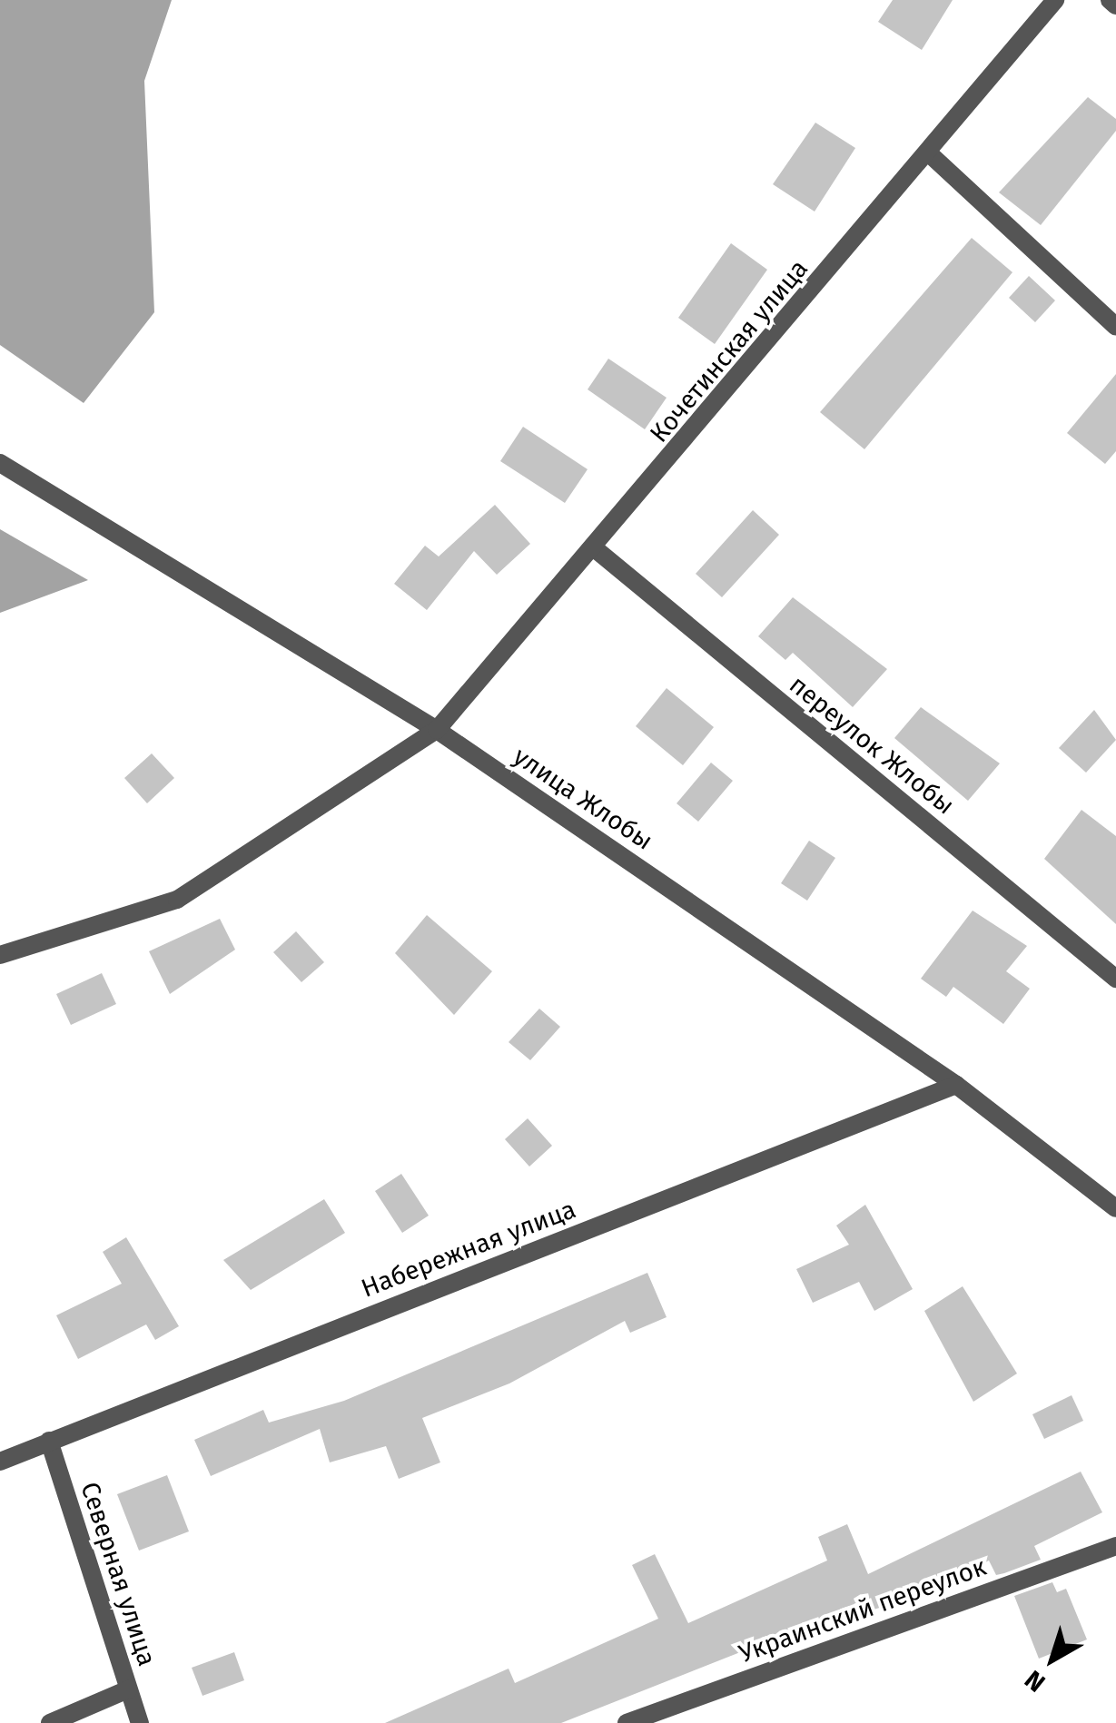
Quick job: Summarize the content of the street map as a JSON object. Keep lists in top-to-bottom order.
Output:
{
  "streets": {
    "street": [
      "Кочетинская улица",
      "переулок Жлобы",
      "улица Жлобы",
      "Набережная улица",
      "Северная улица",
      "Украинский переулок"
    ]
  },
  "crossings": [
    ["Кочетинская улица", "переулок Жлобы"],
    ["Кочетинская улица", "улица Жлобы"],
    ["улица Жлобы", "Набережная улица"],
    ["Набережная улица", "Северная улица"]
  ],
  "north": "bottom left"
}
